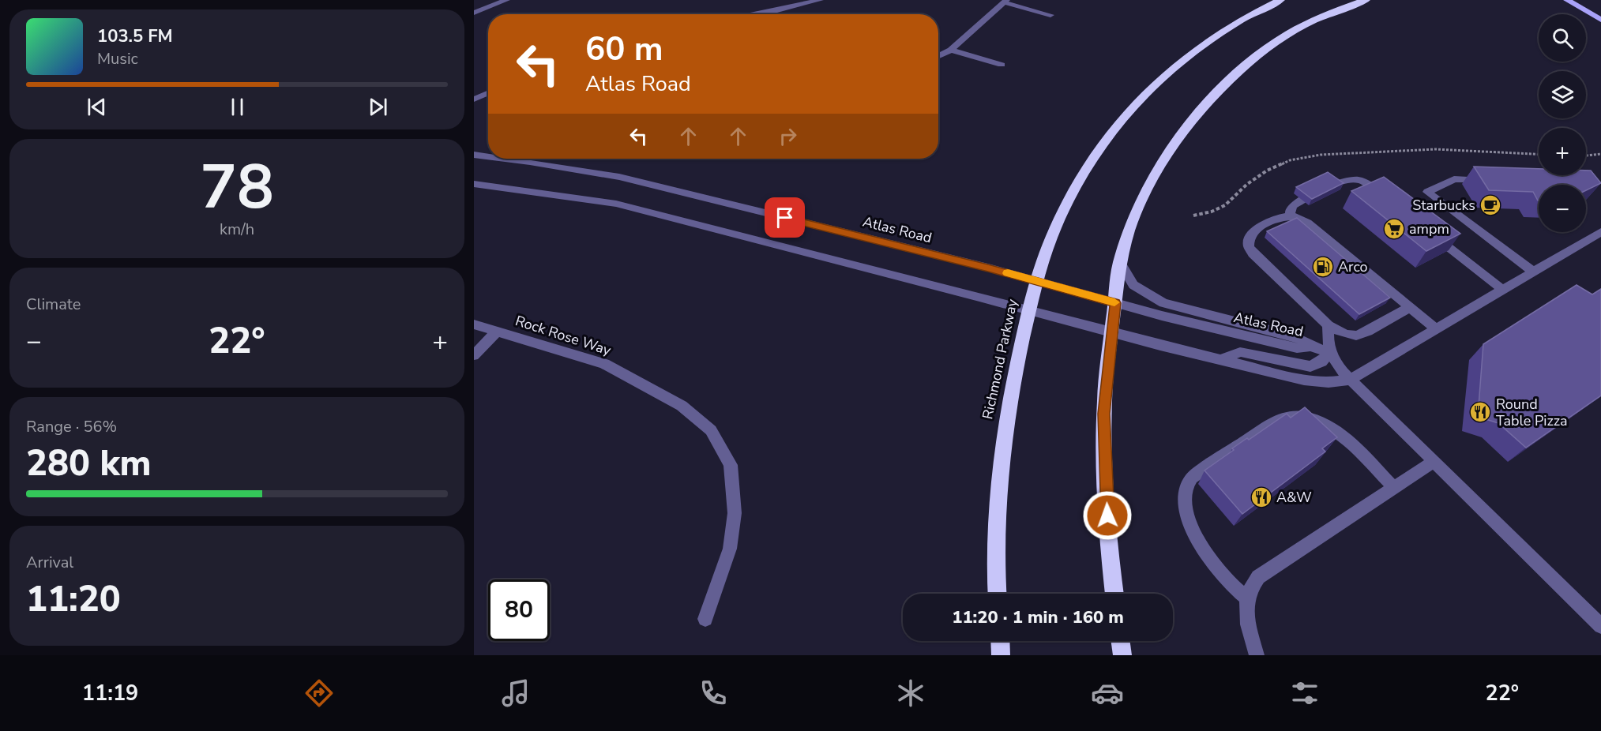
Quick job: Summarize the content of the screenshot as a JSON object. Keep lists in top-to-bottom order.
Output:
{
  "streets": {
    "highway": ["Richmond Parkway"],
    "street": ["Atlas Road", "Rock Rose Way"]
  },
  "crossings": [
    ["Atlas Road", "Richmond Parkway"]
  ],
  "places": {
    "cafe": ["Starbucks"],
    "supermarket": ["ampm"],
    "fuel station": ["Arco"],
    "restaurant": ["Round Table Pizza", "A&W"]
  },
  "page": {
    "map_buttons": ["+", "−"],
    "turn": ["60 m", "Atlas Road"],
    "song": ["103.5 FM", "Music"],
    "tile": [
      ["78", "km/h"],
      "Climate",
      ["Range · 56%", "280 km"],
      ["Arrival", "11:20"]
    ],
    "heat": ["−", "22°", "+"],
    "limit": "80",
    "trip": "11:20 · 1 min · 160 m",
    "tabs": ["11:19", "22°"]
  }
}
